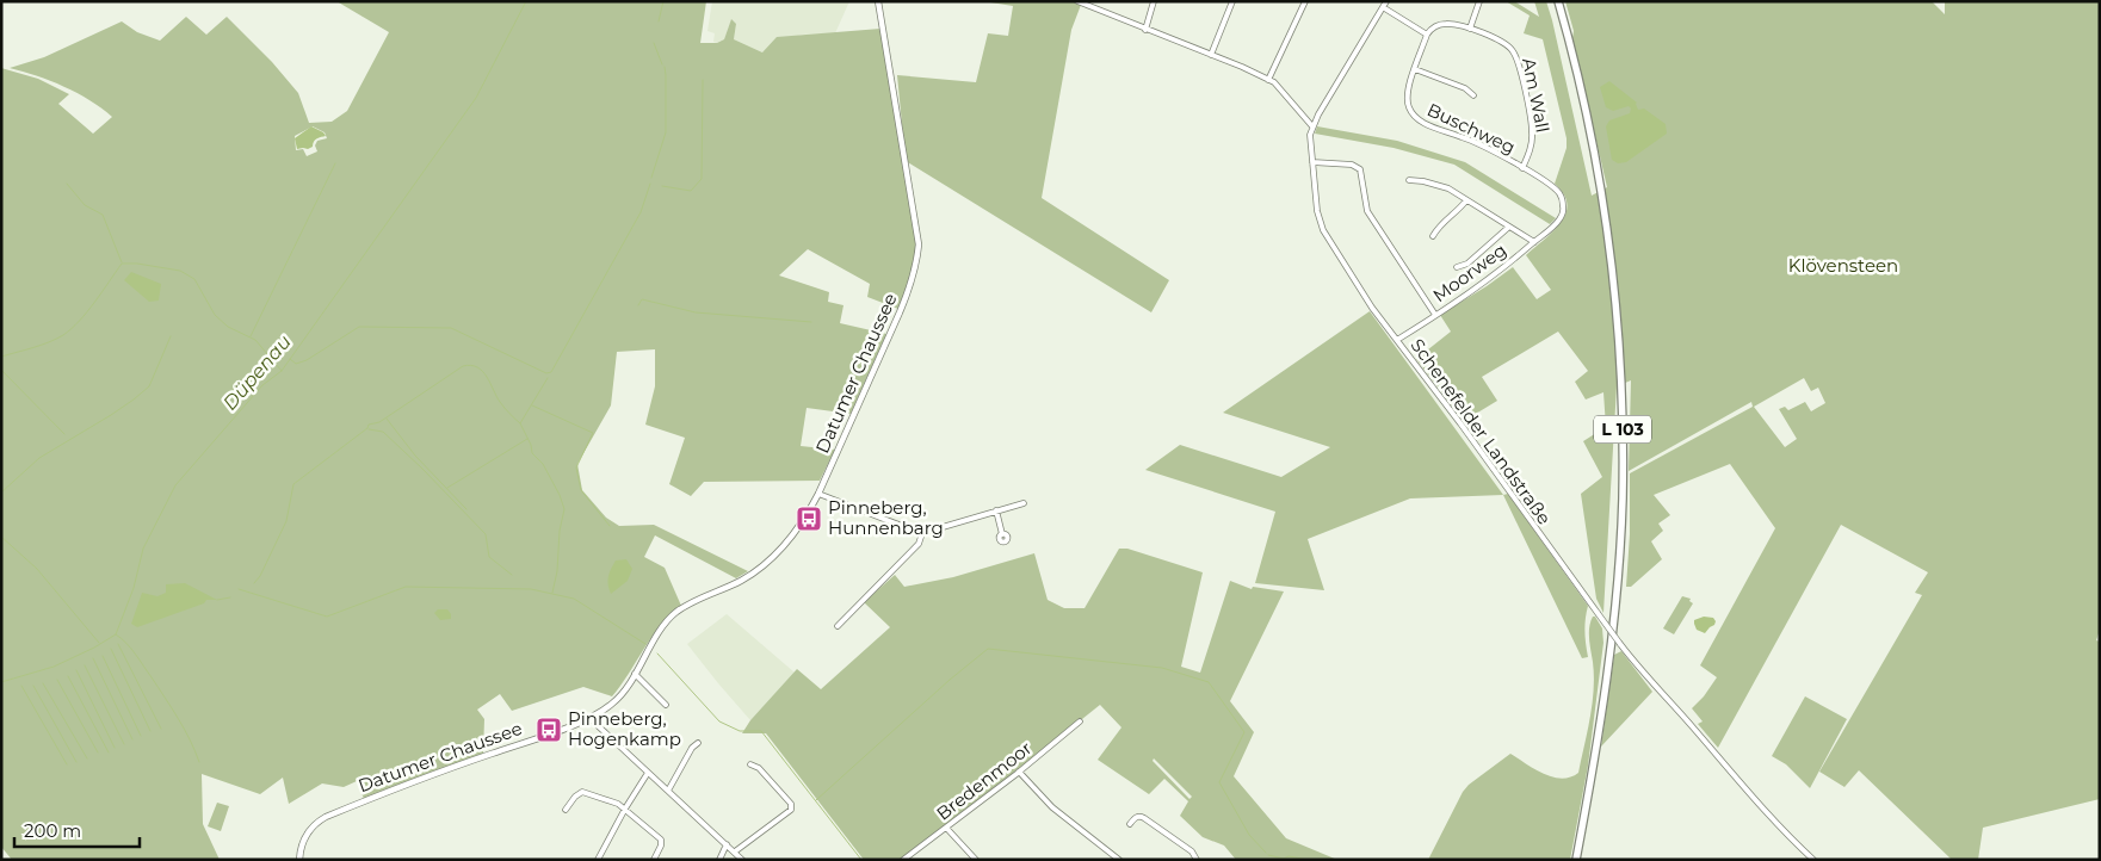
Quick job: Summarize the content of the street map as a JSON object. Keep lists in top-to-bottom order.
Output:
{
  "streets": {
    "main road": ["L 103"],
    "street": [
      "Am Wall",
      "Buschweg",
      "Moorweg",
      "Datumer Chaussee",
      "Schenefelder Landstraße",
      "Bredenmoor"
    ]
  },
  "crossings": [
    ["Am Wall", "Buschweg"],
    ["Buschweg", "Moorweg"],
    ["Moorweg", "Schenefelder Landstraße"]
  ],
  "water": ["Düpenau"],
  "parks": ["Klövensteen"],
  "places": {
    "bus stop": ["Pinneberg, Hunnenbarg", "Pinneberg, Hogenkamp"]
  },
  "scale_bar": "200 m"
}
